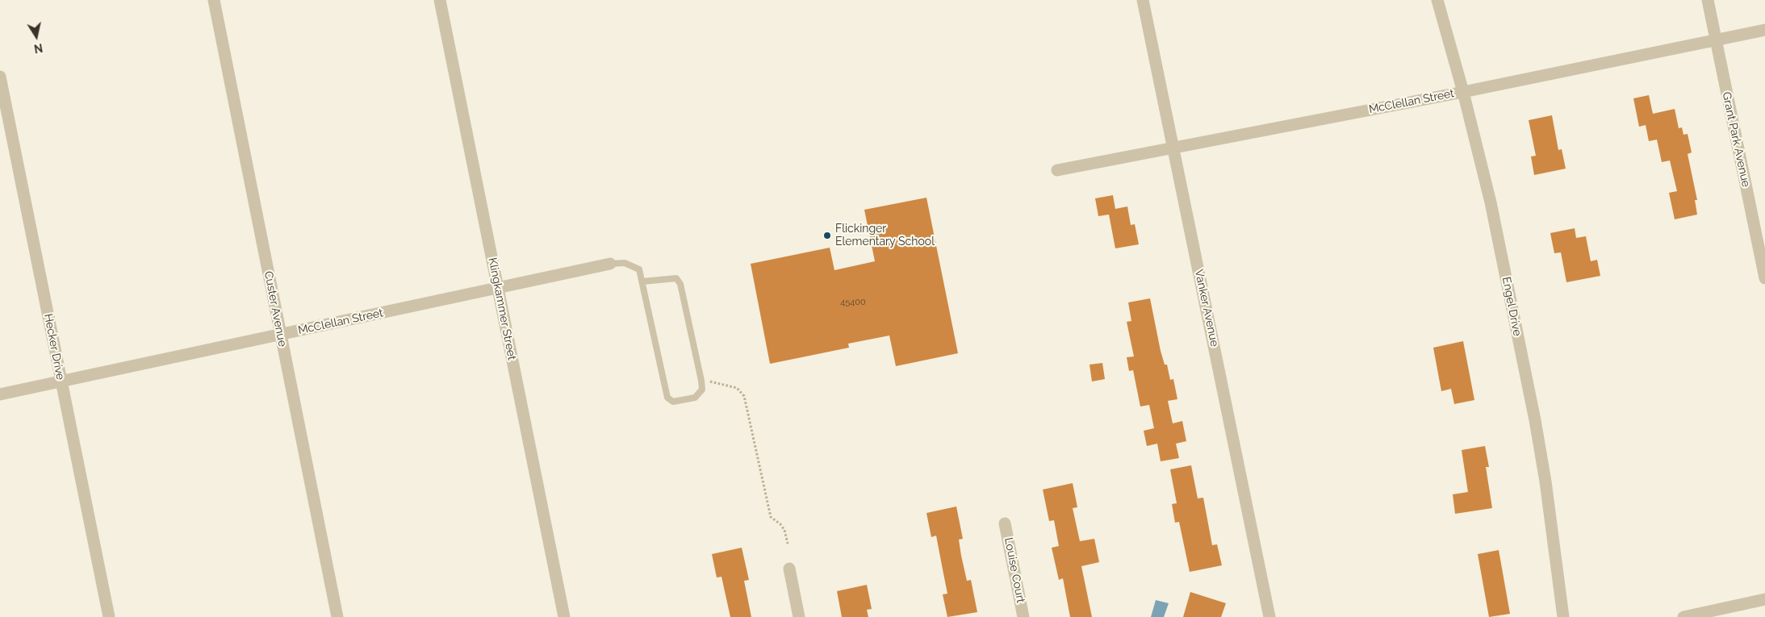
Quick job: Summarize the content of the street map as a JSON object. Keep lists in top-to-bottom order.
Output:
{
  "streets": {
    "street": [
      "McClellan Street",
      "Grant Park Avenue",
      "Engel Drive",
      "Vanker Avenue",
      "Custer Avenue",
      "Klingkammer Street",
      "Hecker Drive",
      "Louise Court"
    ]
  },
  "crossings": [
    ["McClellan Street", "Grant Park Avenue"],
    ["McClellan Street", "Engel Drive"],
    ["McClellan Street", "Vanker Avenue"],
    ["McClellan Street", "Custer Avenue"],
    ["McClellan Street", "Klingkammer Street"],
    ["McClellan Street", "Hecker Drive"]
  ],
  "places": ["Flickinger Elementary School"],
  "house_numbers": ["45400"],
  "north": "bottom"
}
